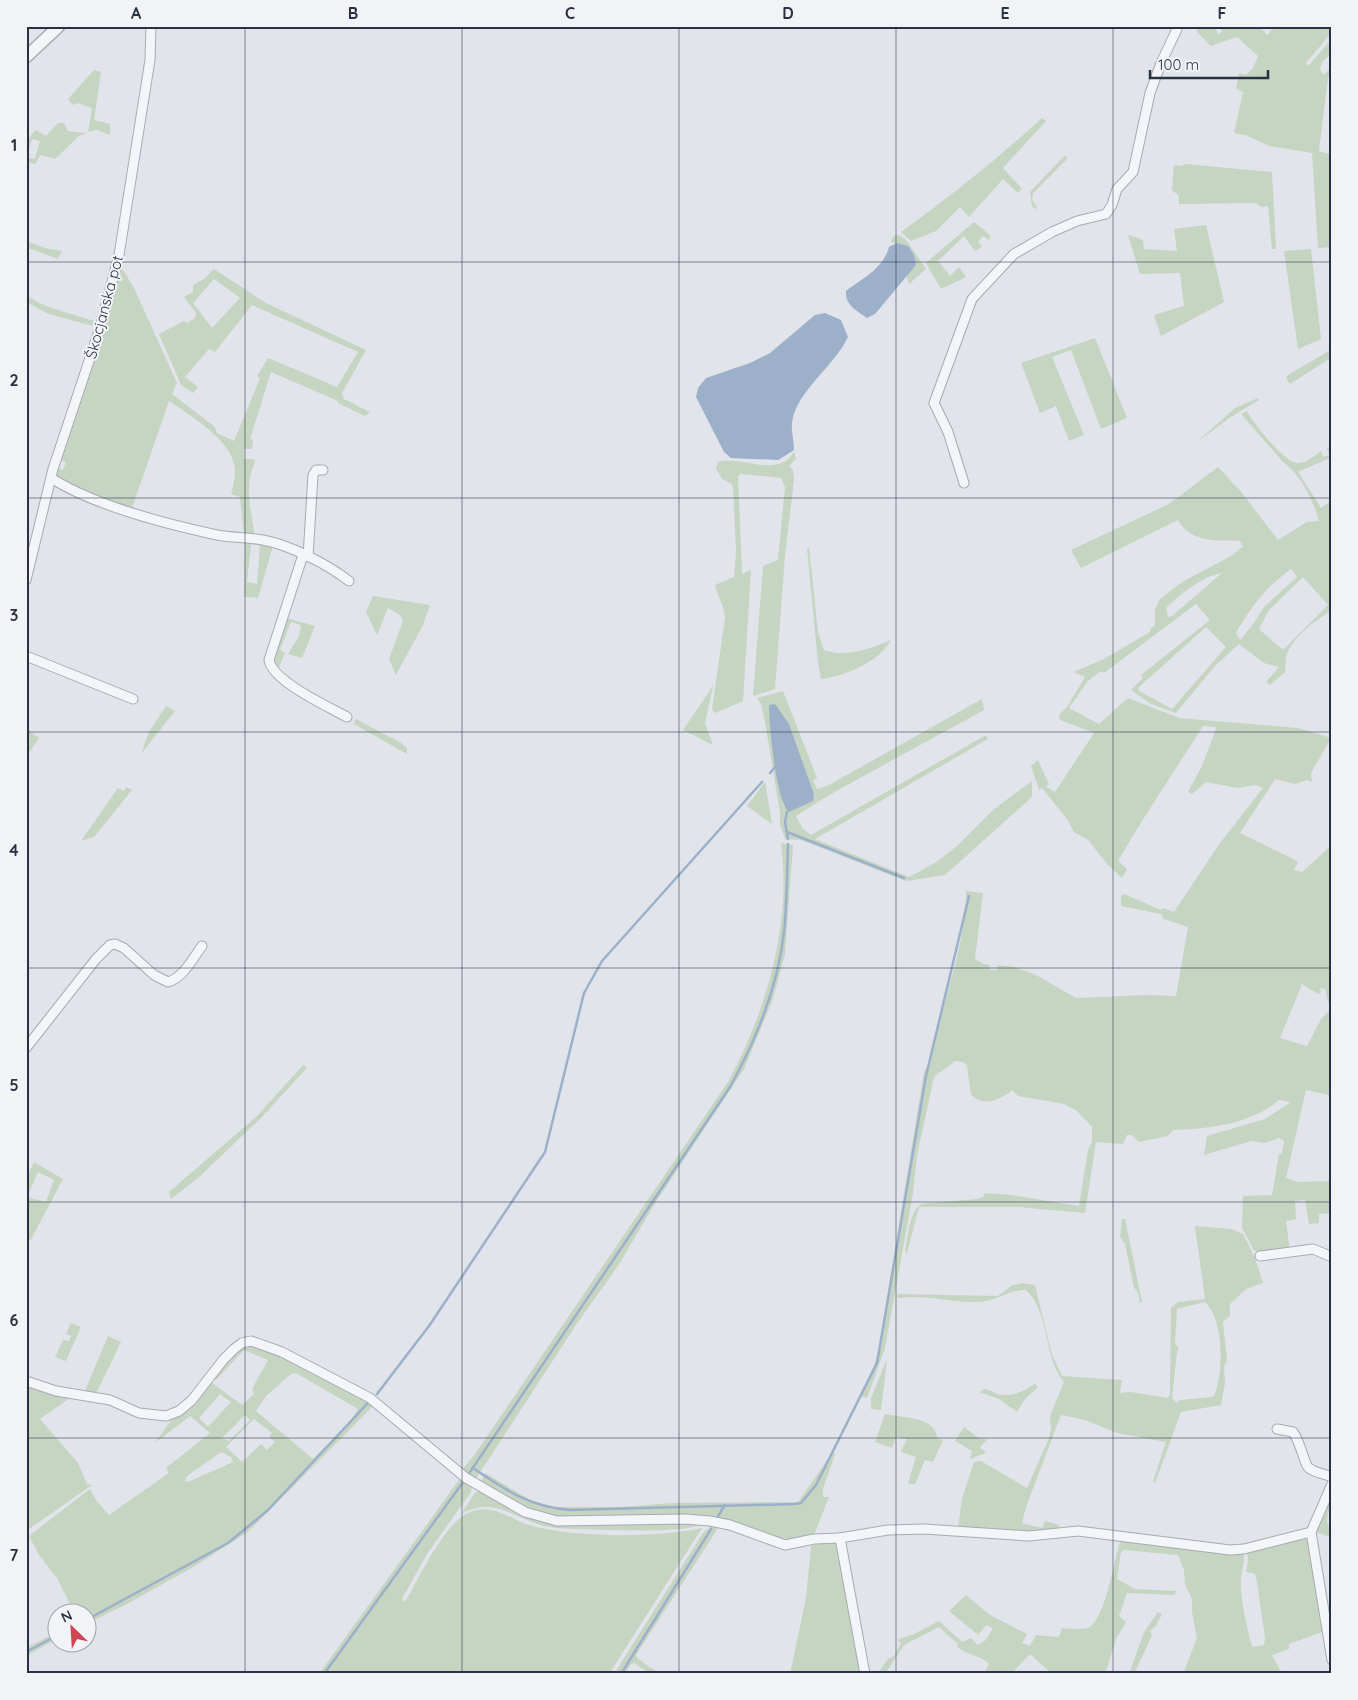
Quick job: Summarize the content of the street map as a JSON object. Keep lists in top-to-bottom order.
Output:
{
  "streets": {
    "street": ["Škocjanska pot"]
  },
  "scale_bar": "100 m",
  "north": "top left",
  "grid": {
    "columns": [
      "A",
      "B",
      "C",
      "D",
      "E",
      "F"
    ],
    "rows": [
      "1",
      "2",
      "3",
      "4",
      "5",
      "6",
      "7"
    ]
  }
}
